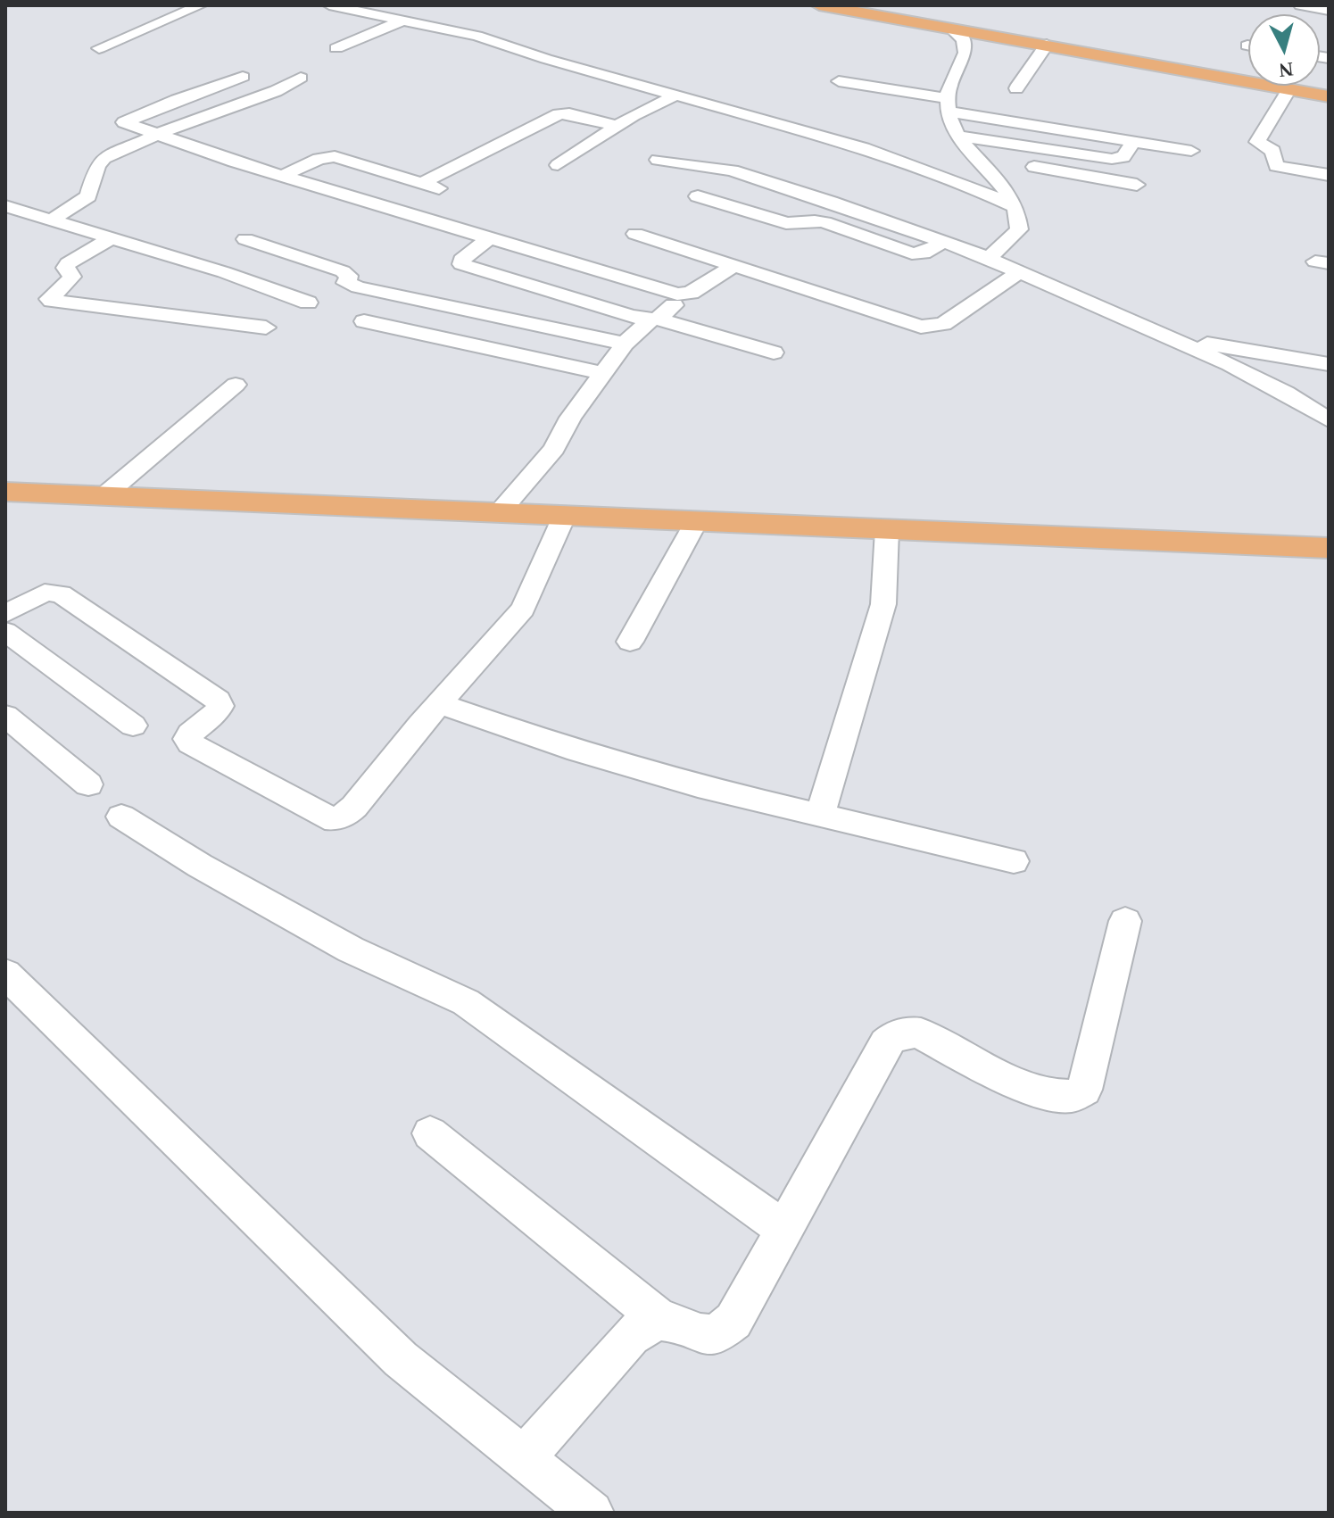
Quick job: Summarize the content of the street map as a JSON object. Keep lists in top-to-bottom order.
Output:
{
  "north": "bottom"
}
